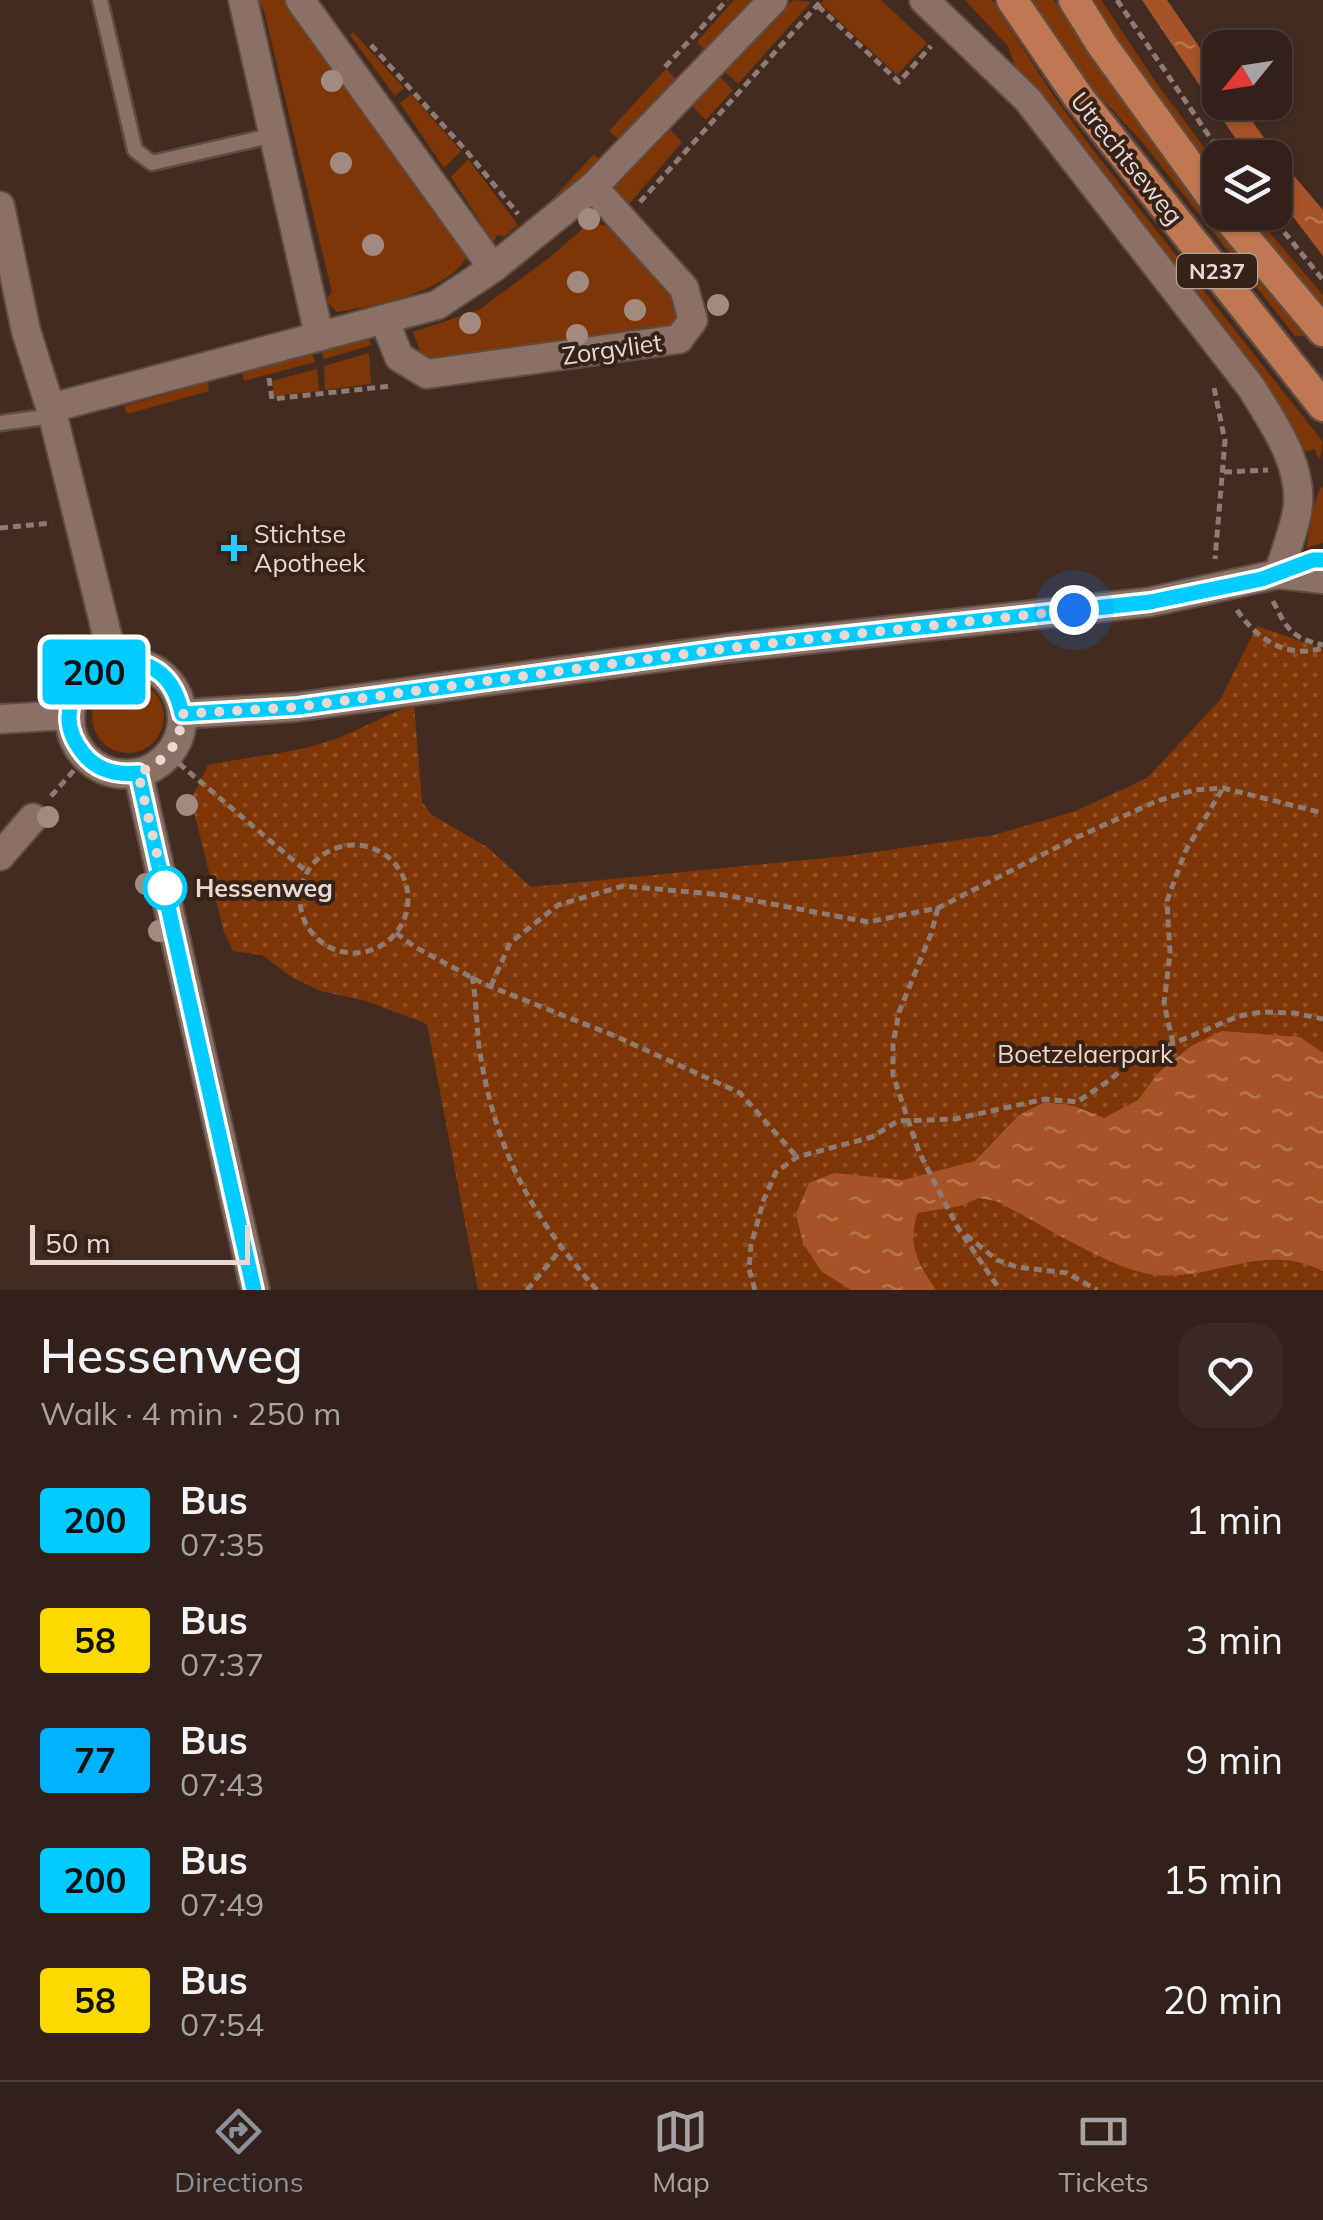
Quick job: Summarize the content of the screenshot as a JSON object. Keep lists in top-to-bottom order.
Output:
{
  "streets": {
    "main road": ["Utrechtseweg", "N237"],
    "street": ["Zorgvliet"]
  },
  "parks": ["Boetzelaerpark"],
  "places": {
    "health": ["Stichtse Apotheek"],
    "other": ["Hessenweg"]
  },
  "lines": ["bus line 200"],
  "scale_bar": "50 m",
  "north": "bottom left",
  "page": {
    "on_map": "200",
    "scale": "50 m",
    "heading": ["Hessenweg", "Walk · 4 min · 250 m"],
    "list": [
      {
        "mark": "200",
        "name": "Bus",
        "note": "07:35",
        "value": "1 min"
      },
      {
        "mark": "58",
        "name": "Bus",
        "note": "07:37",
        "value": "3 min"
      },
      {
        "mark": "77",
        "name": "Bus",
        "note": "07:43",
        "value": "9 min"
      },
      {
        "mark": "200",
        "name": "Bus",
        "note": "07:49",
        "value": "15 min"
      },
      {
        "mark": "58",
        "name": "Bus",
        "note": "07:54",
        "value": "20 min"
      }
    ],
    "tabs": ["Directions", "Map", "Tickets"]
  }
}
